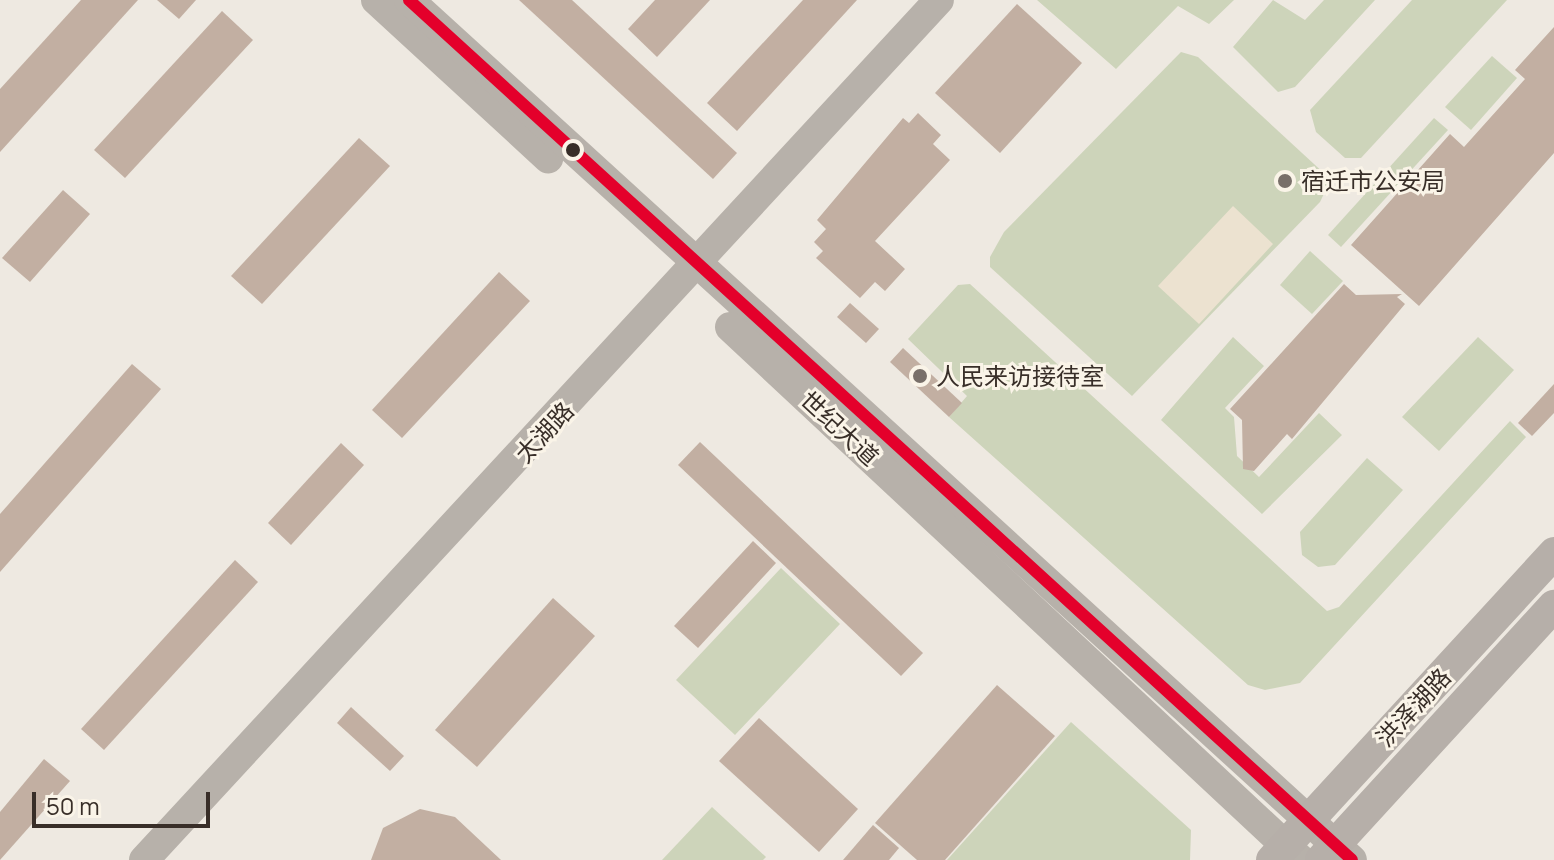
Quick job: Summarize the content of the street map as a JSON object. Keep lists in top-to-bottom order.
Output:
{
  "streets": {
    "main road": ["洪泽湖路"],
    "street": ["世纪大道", "太湖路"]
  },
  "crossings": [
    ["世纪大道", "太湖路"],
    ["世纪大道", "洪泽湖路"]
  ],
  "places": ["宿迁市公安局", "人民来访接待室"],
  "scale_bar": "50 m"
}
